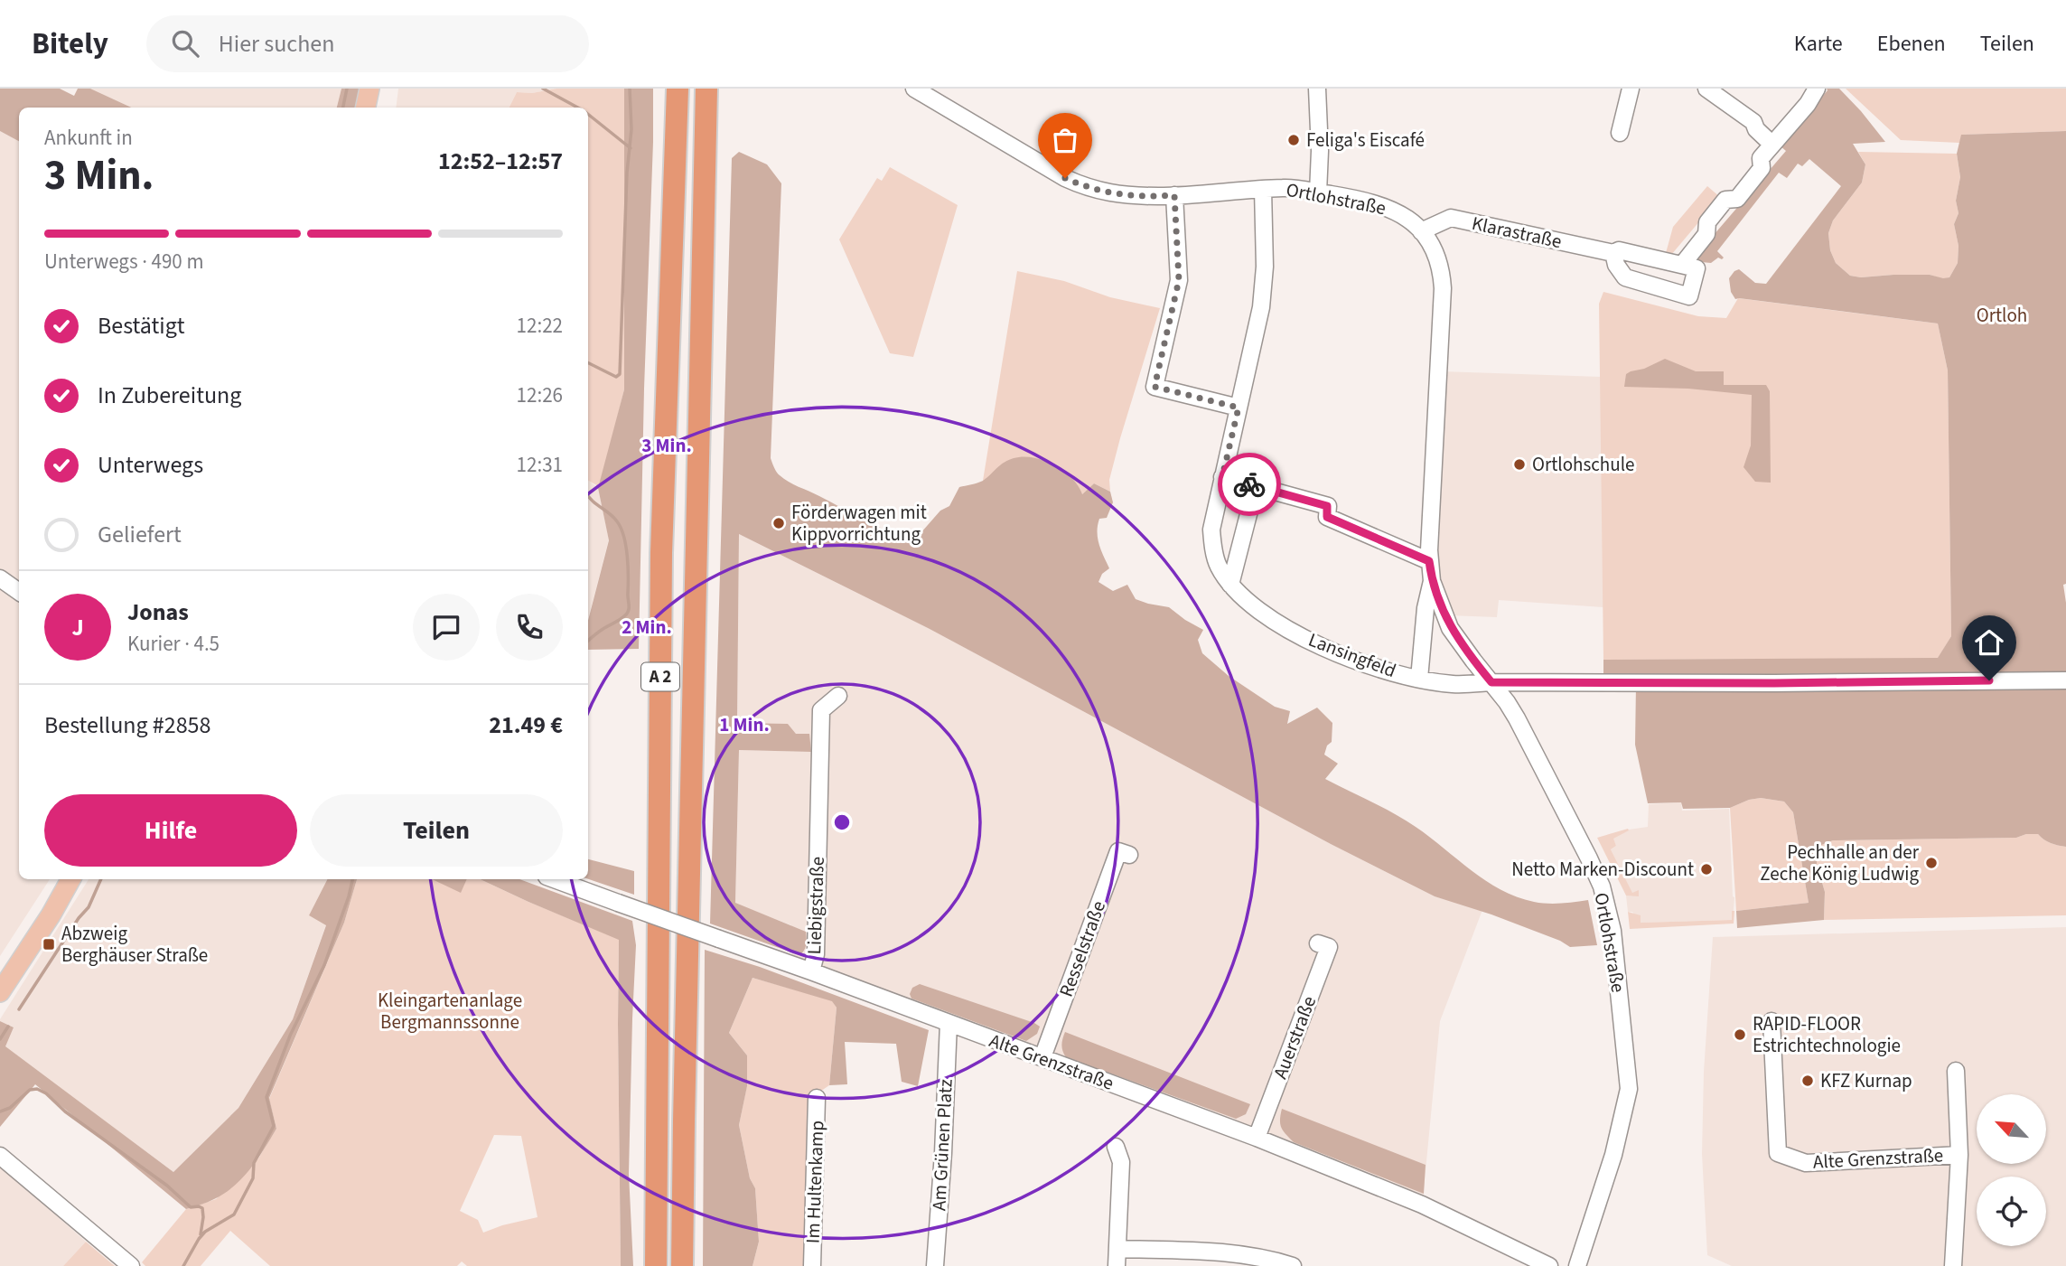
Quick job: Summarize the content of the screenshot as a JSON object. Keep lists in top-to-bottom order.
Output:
{
  "streets": {
    "highway": ["A 2"],
    "street": [
      "Ortlohstraße",
      "Klarastraße",
      "Lansingfeld",
      "Liebigstraße",
      "Resselstraße",
      "Auerstraße",
      "Alte Grenzstraße",
      "Am Grünen Platz",
      "Im Hultenkamp"
    ]
  },
  "crossings": [
    ["Ortlohstraße", "Klarastraße"],
    ["Ortlohstraße", "Lansingfeld"],
    ["Liebigstraße", "Alte Grenzstraße"],
    ["Resselstraße", "Alte Grenzstraße"],
    ["Auerstraße", "Alte Grenzstraße"],
    ["Alte Grenzstraße", "Am Grünen Platz"]
  ],
  "parks": ["Ortloh", "Kleingartenanlage Bergmannssonne"],
  "places": {
    "other": [
      "Feliga's Eiscafé",
      "Ortlohschule",
      "Förderwagen mit Kippvorrichtung",
      "Pechhalle an der Zeche König Ludwig",
      "Netto Marken-Discount",
      "RAPID-FLOOR Estrichtechnologie",
      "KFZ Kurnap"
    ],
    "transit": ["Abzweig Berghäuser Straße"]
  },
  "north": "top left",
  "page": {
    "header": "Bitely",
    "search": "Hier suchen",
    "nav": ["Karte", "Ebenen", "Teilen"],
    "heading": ["3 Min.", "Ankunft in", "12:52–12:57"],
    "panel": [
      "Jonas",
      "Kurier · 4.5",
      "Bestellung #2858",
      "21.49 €"
    ],
    "bar": "Unterwegs · 490 m",
    "list": [
      ["Bestätigt", "12:22"],
      ["In Zubereitung", "12:26"],
      ["Unterwegs", "12:31"],
      "Geliefert"
    ],
    "round": "J",
    "buttons": ["Hilfe", "Teilen"]
  },
  "rings": ["3 Min.", "2 Min.", "1 Min."]
}
